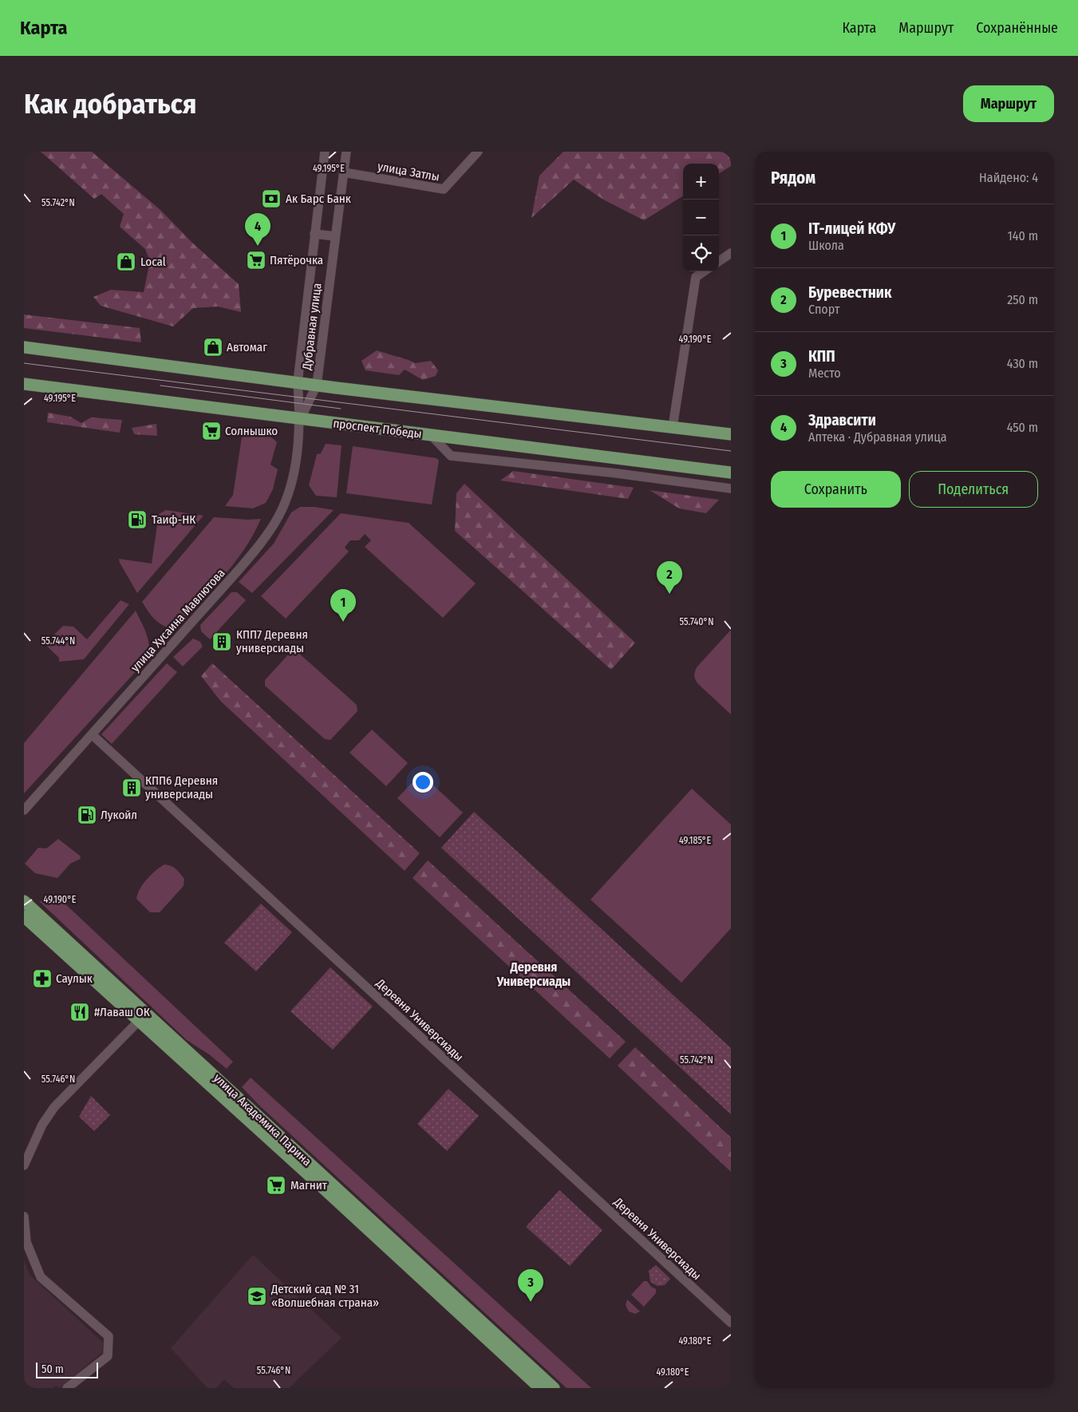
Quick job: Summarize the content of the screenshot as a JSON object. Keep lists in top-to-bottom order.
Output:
{
  "streets": {
    "main road": ["проспект Победы", "улица Академика Парина"],
    "street": [
      "улица Затлы",
      "Дубравная улица",
      "улица Хусаина Мавлютова",
      "Деревня Универсиады"
    ]
  },
  "crossings": [
    ["улица Затлы", "Дубравная улица"],
    ["Дубравная улица", "проспект Победы"],
    ["Дубравная улица", "улица Хусаина Мавлютова"],
    ["проспект Победы", "улица Хусаина Мавлютова"],
    ["улица Хусаина Мавлютова", "Деревня Универсиады"]
  ],
  "districts": ["Деревня Универсиады"],
  "places": {
    "bank": ["Ак Барс Банк"],
    "supermarket": ["Пятёрочка", "Солнышко", "Магнит"],
    "shop": ["Local", "Автомаг"],
    "fuel station": ["Таиф-НК", "Лукойл"],
    "building": ["КПП7 Деревня универсиады", "КПП6 Деревня универсиады"],
    "pharmacy": ["Саулык"],
    "restaurant": ["#Лаваш ОК"],
    "school or university": ["Детский сад № 31 «Волшебная страна»"]
  },
  "scale_bar": "50 m",
  "page": {
    "header": "Карта",
    "nav": ["Карта", "Маршрут", "Сохранённые"],
    "buttons": [
      "Маршрут",
      ["Сохранить", "Поделиться"]
    ],
    "title": "Как добраться",
    "heading": ["Рядом", "Найдено: 4"],
    "map_buttons": ["+", "−"],
    "list": [
      {
        "mark": "1",
        "name": "IT-лицей КФУ",
        "note": "Школа",
        "value": "140 m"
      },
      {
        "mark": "2",
        "name": "Буревестник",
        "note": "Спорт",
        "value": "250 m"
      },
      {
        "mark": "3",
        "name": "КПП",
        "note": "Место",
        "value": "430 m"
      },
      {
        "mark": "4",
        "name": "Здравсити",
        "note": "Аптека · Дубравная улица",
        "value": "450 m"
      }
    ],
    "pins": [
      "4",
      "2",
      "1",
      "3"
    ],
    "scale": "50 m"
  },
  "coordinates": [
    "49.195°E",
    "55.742°N",
    "49.190°E",
    "55.740°N",
    "55.744°N",
    "49.185°E",
    "55.746°N",
    "49.180°E"
  ]
}
